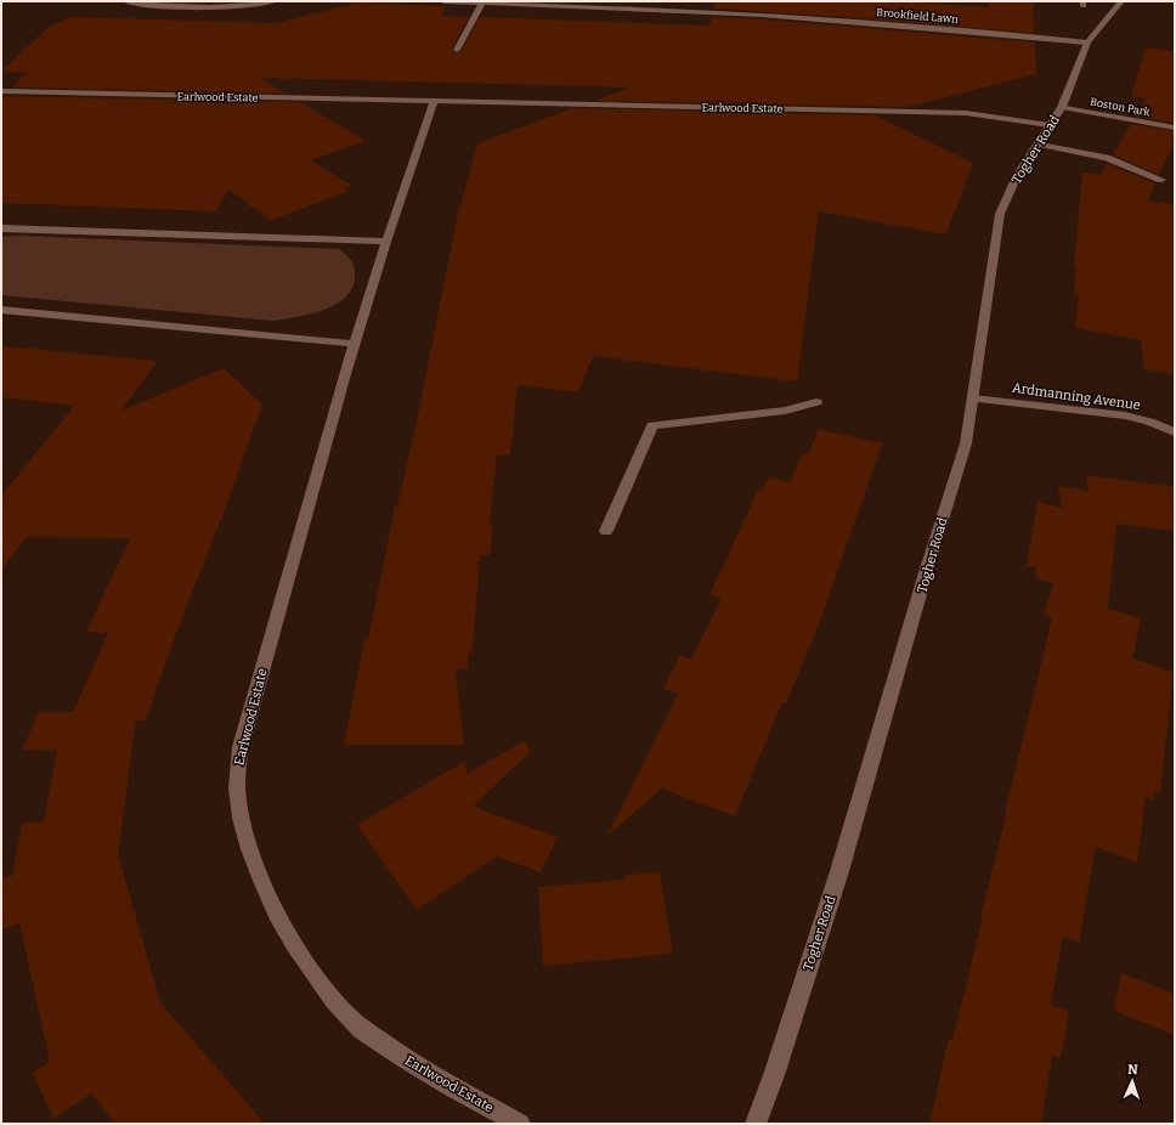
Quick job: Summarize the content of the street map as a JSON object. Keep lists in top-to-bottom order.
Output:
{
  "streets": {
    "street": [
      "Brookfield Lawn",
      "Earlwood Estate",
      "Boston Park",
      "Togher Road",
      "Ardmanning Avenue"
    ]
  },
  "crossings": [
    ["Brookfield Lawn", "Togher Road"],
    ["Earlwood Estate", "Togher Road"],
    ["Boston Park", "Togher Road"],
    ["Togher Road", "Ardmanning Avenue"]
  ],
  "north": "top"
}
